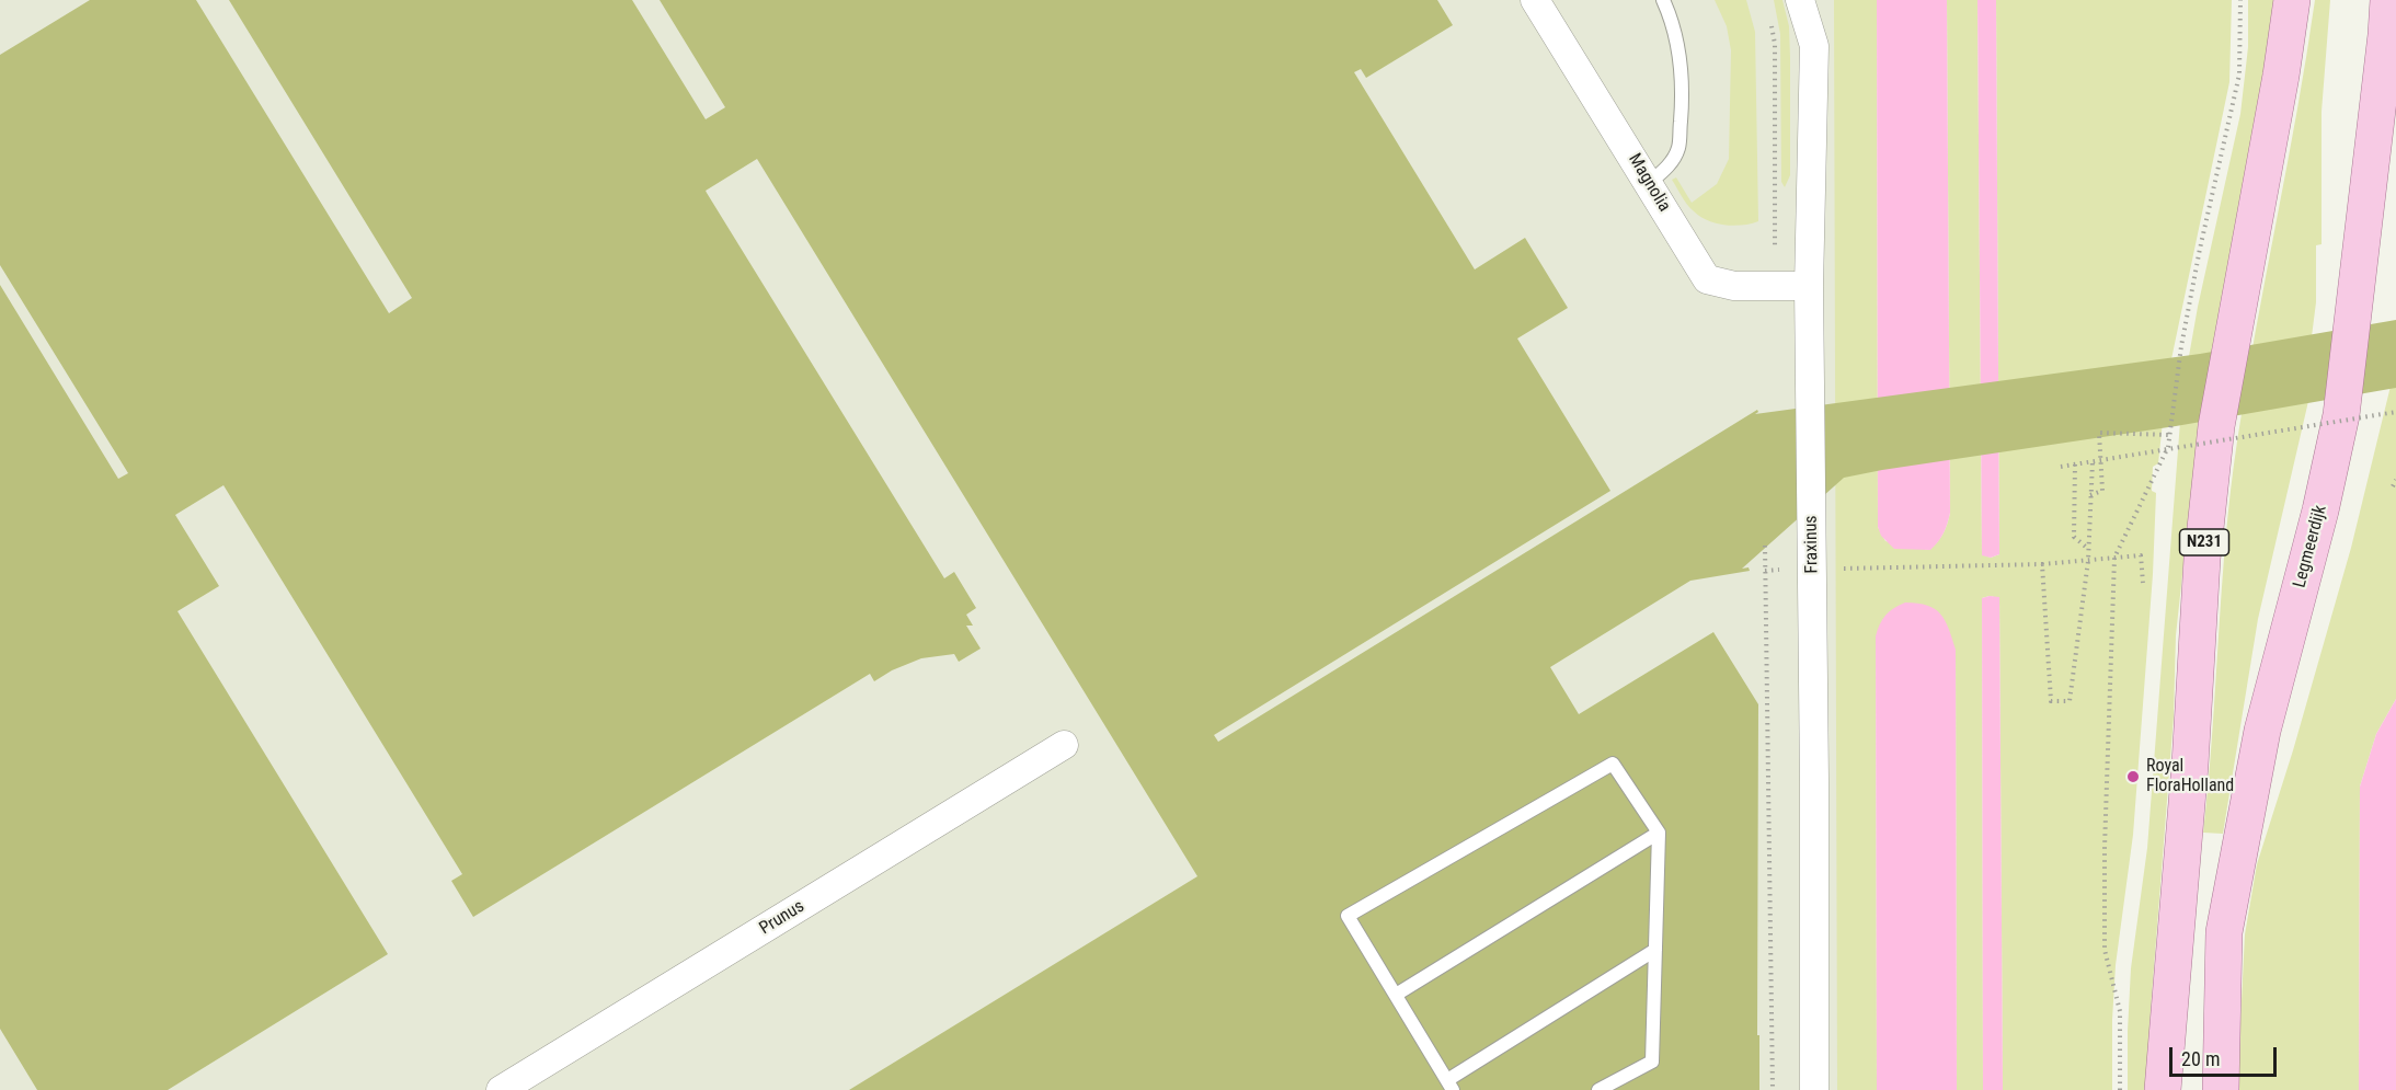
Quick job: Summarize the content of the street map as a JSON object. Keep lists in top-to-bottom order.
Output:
{
  "streets": {
    "main road": ["N231", "Legmeerdijk"],
    "street": ["Magnolia", "Fraxinus", "Prunus"]
  },
  "crossings": [
    ["Magnolia", "Fraxinus"]
  ],
  "places": ["Royal FloraHolland"],
  "scale_bar": "20 m"
}
